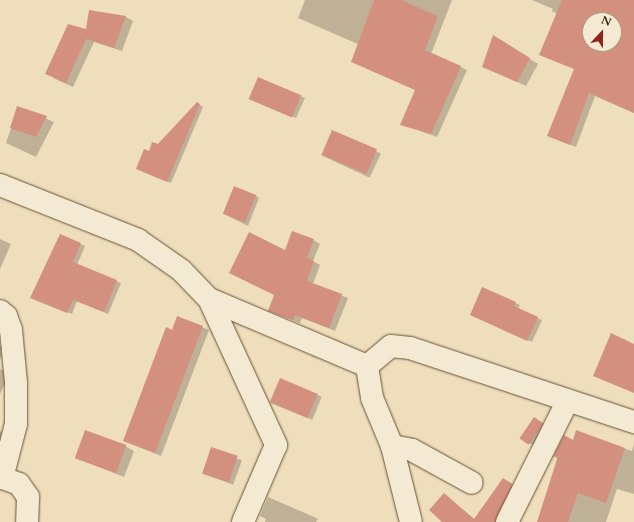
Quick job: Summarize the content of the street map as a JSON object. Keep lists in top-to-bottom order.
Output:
{
  "north": "top"
}
